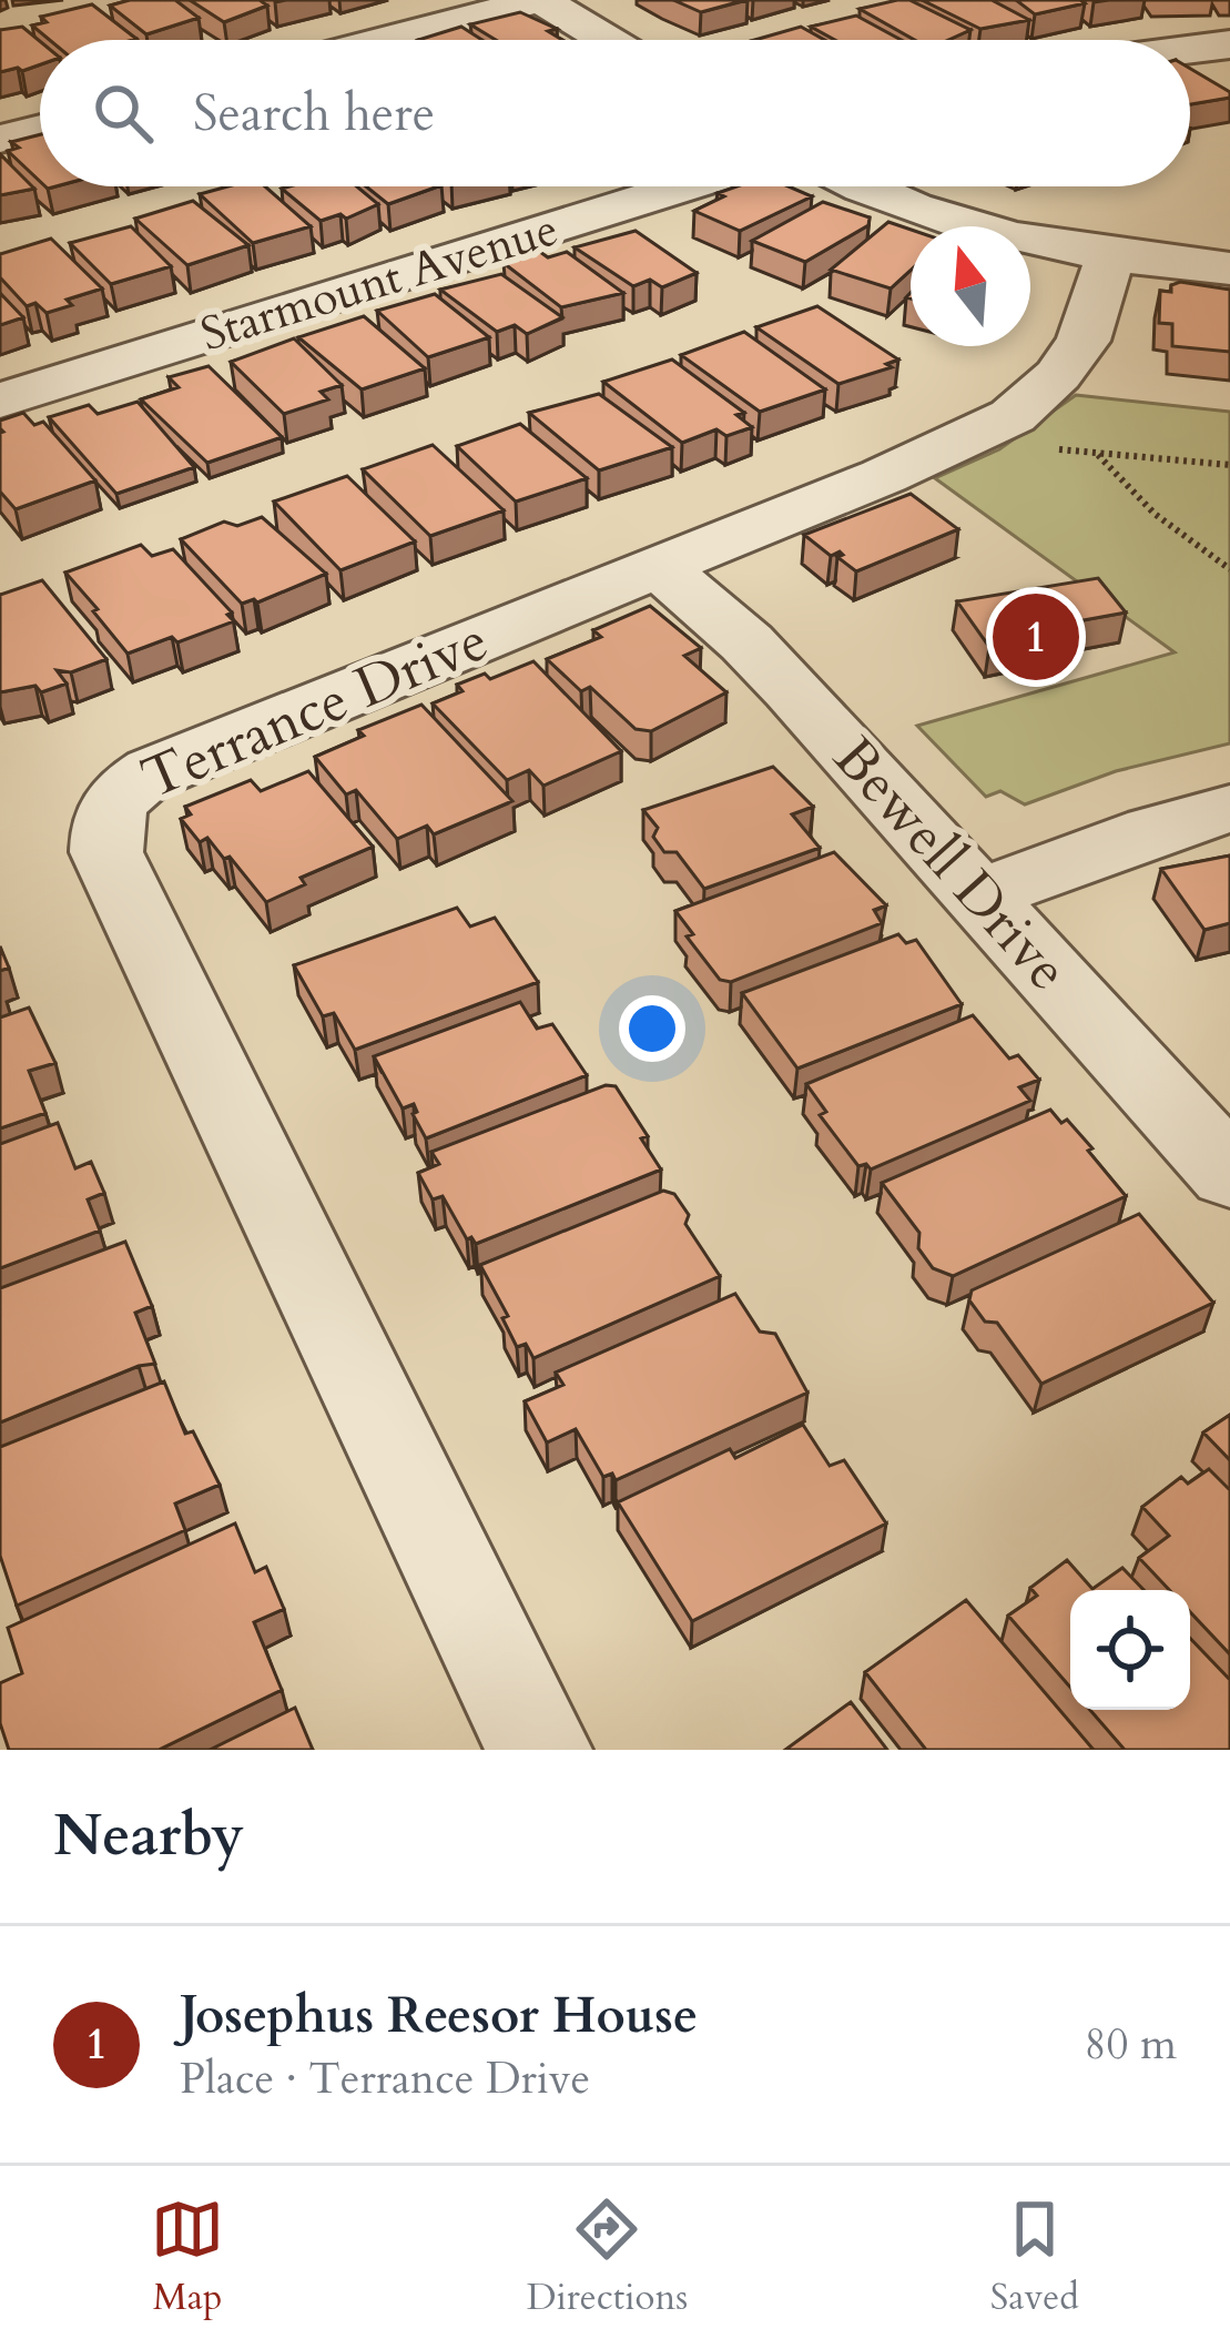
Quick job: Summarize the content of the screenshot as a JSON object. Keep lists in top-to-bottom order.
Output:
{
  "streets": {
    "street": ["Starmount Avenue", "Terrance Drive", "Bewell Drive"]
  },
  "crossings": [
    ["Terrance Drive", "Bewell Drive"]
  ],
  "north": "top",
  "page": {
    "search": "Search here",
    "pins": "1",
    "heading": "Nearby",
    "list": [
      {
        "mark": "1",
        "name": "Josephus Reesor House",
        "note": "Place · Terrance Drive",
        "value": "80 m"
      }
    ],
    "nav": ["Map", "Directions", "Saved"]
  }
}
